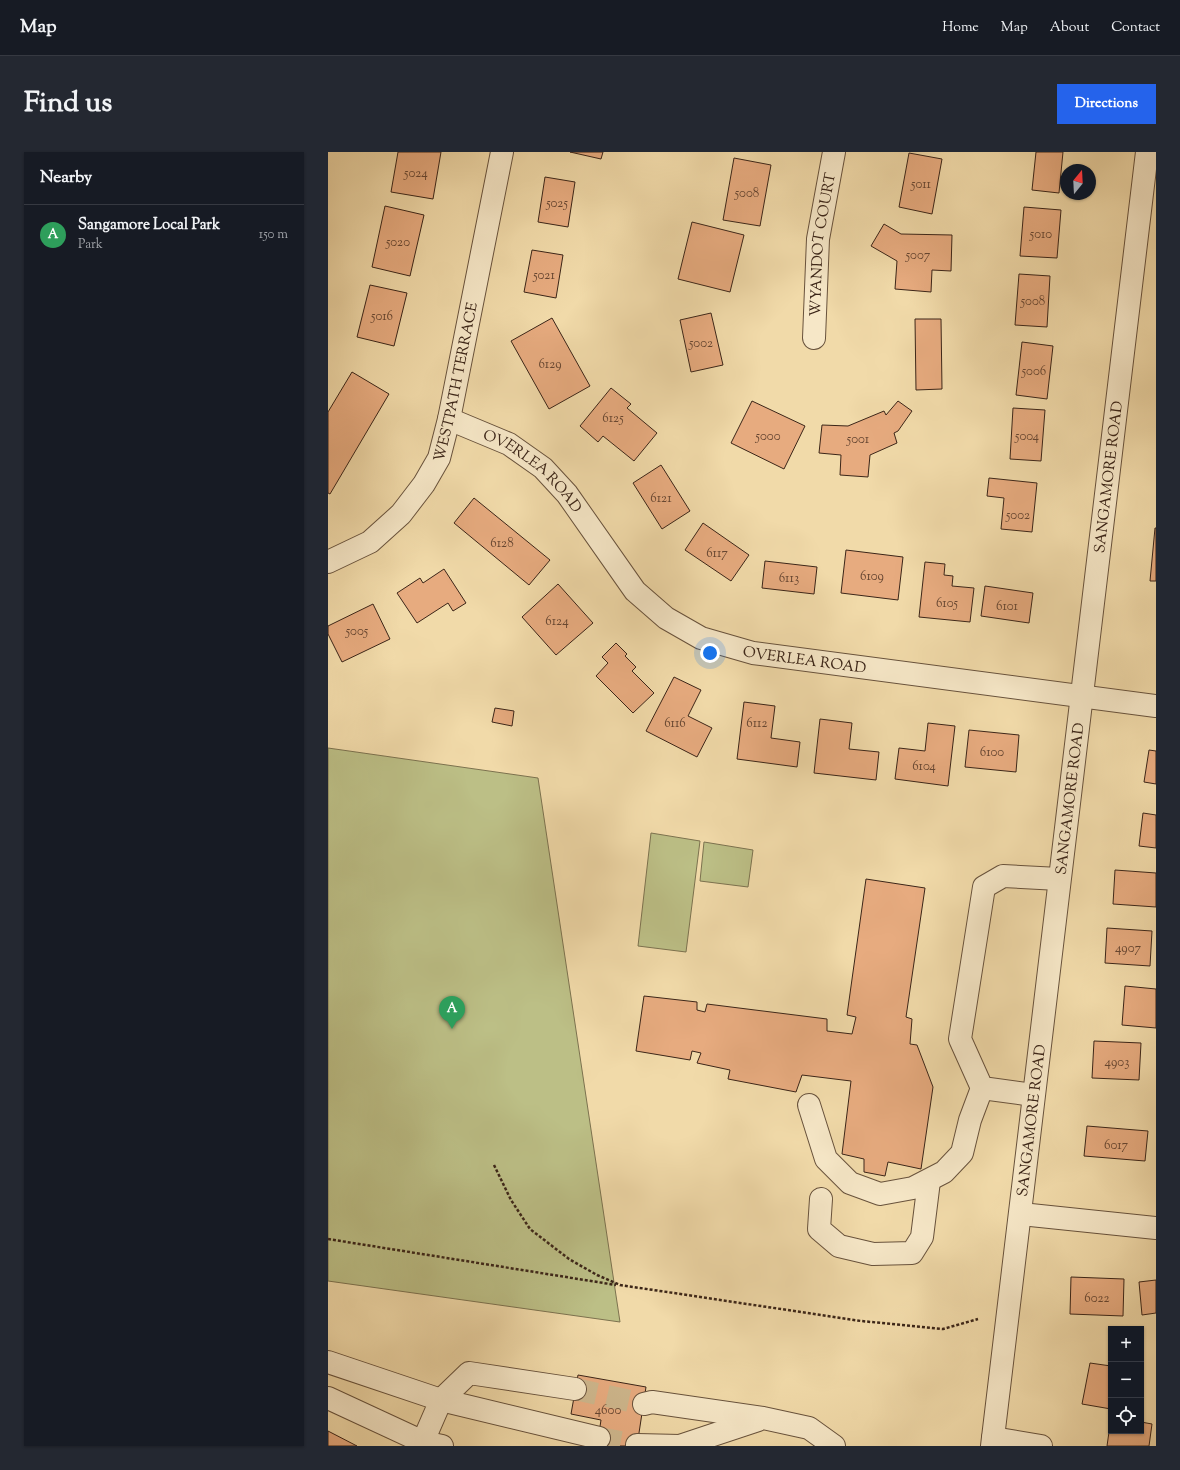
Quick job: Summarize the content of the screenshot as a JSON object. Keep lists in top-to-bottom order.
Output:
{
  "streets": {
    "street": [
      "WYANDOT COURT",
      "WESTPATH TERRACE",
      "OVERLEA ROAD",
      "SANGAMORE ROAD"
    ]
  },
  "crossings": [
    ["WESTPATH TERRACE", "OVERLEA ROAD"],
    ["OVERLEA ROAD", "SANGAMORE ROAD"]
  ],
  "house_numbers": [
    "5024",
    "5011",
    "5008",
    "5025",
    "5010",
    "5020",
    "5007",
    "5021",
    "5008",
    "5016",
    "5002",
    "6129",
    "5006",
    "6125",
    "5000",
    "5004",
    "5001",
    "6121",
    "5002",
    "6128",
    "6117",
    "6109",
    "6113",
    "6105",
    "6101",
    "6124",
    "5005",
    "6116",
    "6112",
    "6100",
    "6104",
    "4907",
    "4903",
    "6017",
    "6022",
    "4600"
  ],
  "north": "top",
  "page": {
    "header": "Map",
    "nav": [
      "Home",
      "Map",
      "About",
      "Contact"
    ],
    "title": "Find us",
    "buttons": "Directions",
    "heading": "Nearby",
    "list": [
      {
        "mark": "A",
        "name": "Sangamore Local Park",
        "note": "Park",
        "value": "150 m"
      }
    ],
    "pins": "A",
    "map_buttons": ["+", "−"]
  }
}
